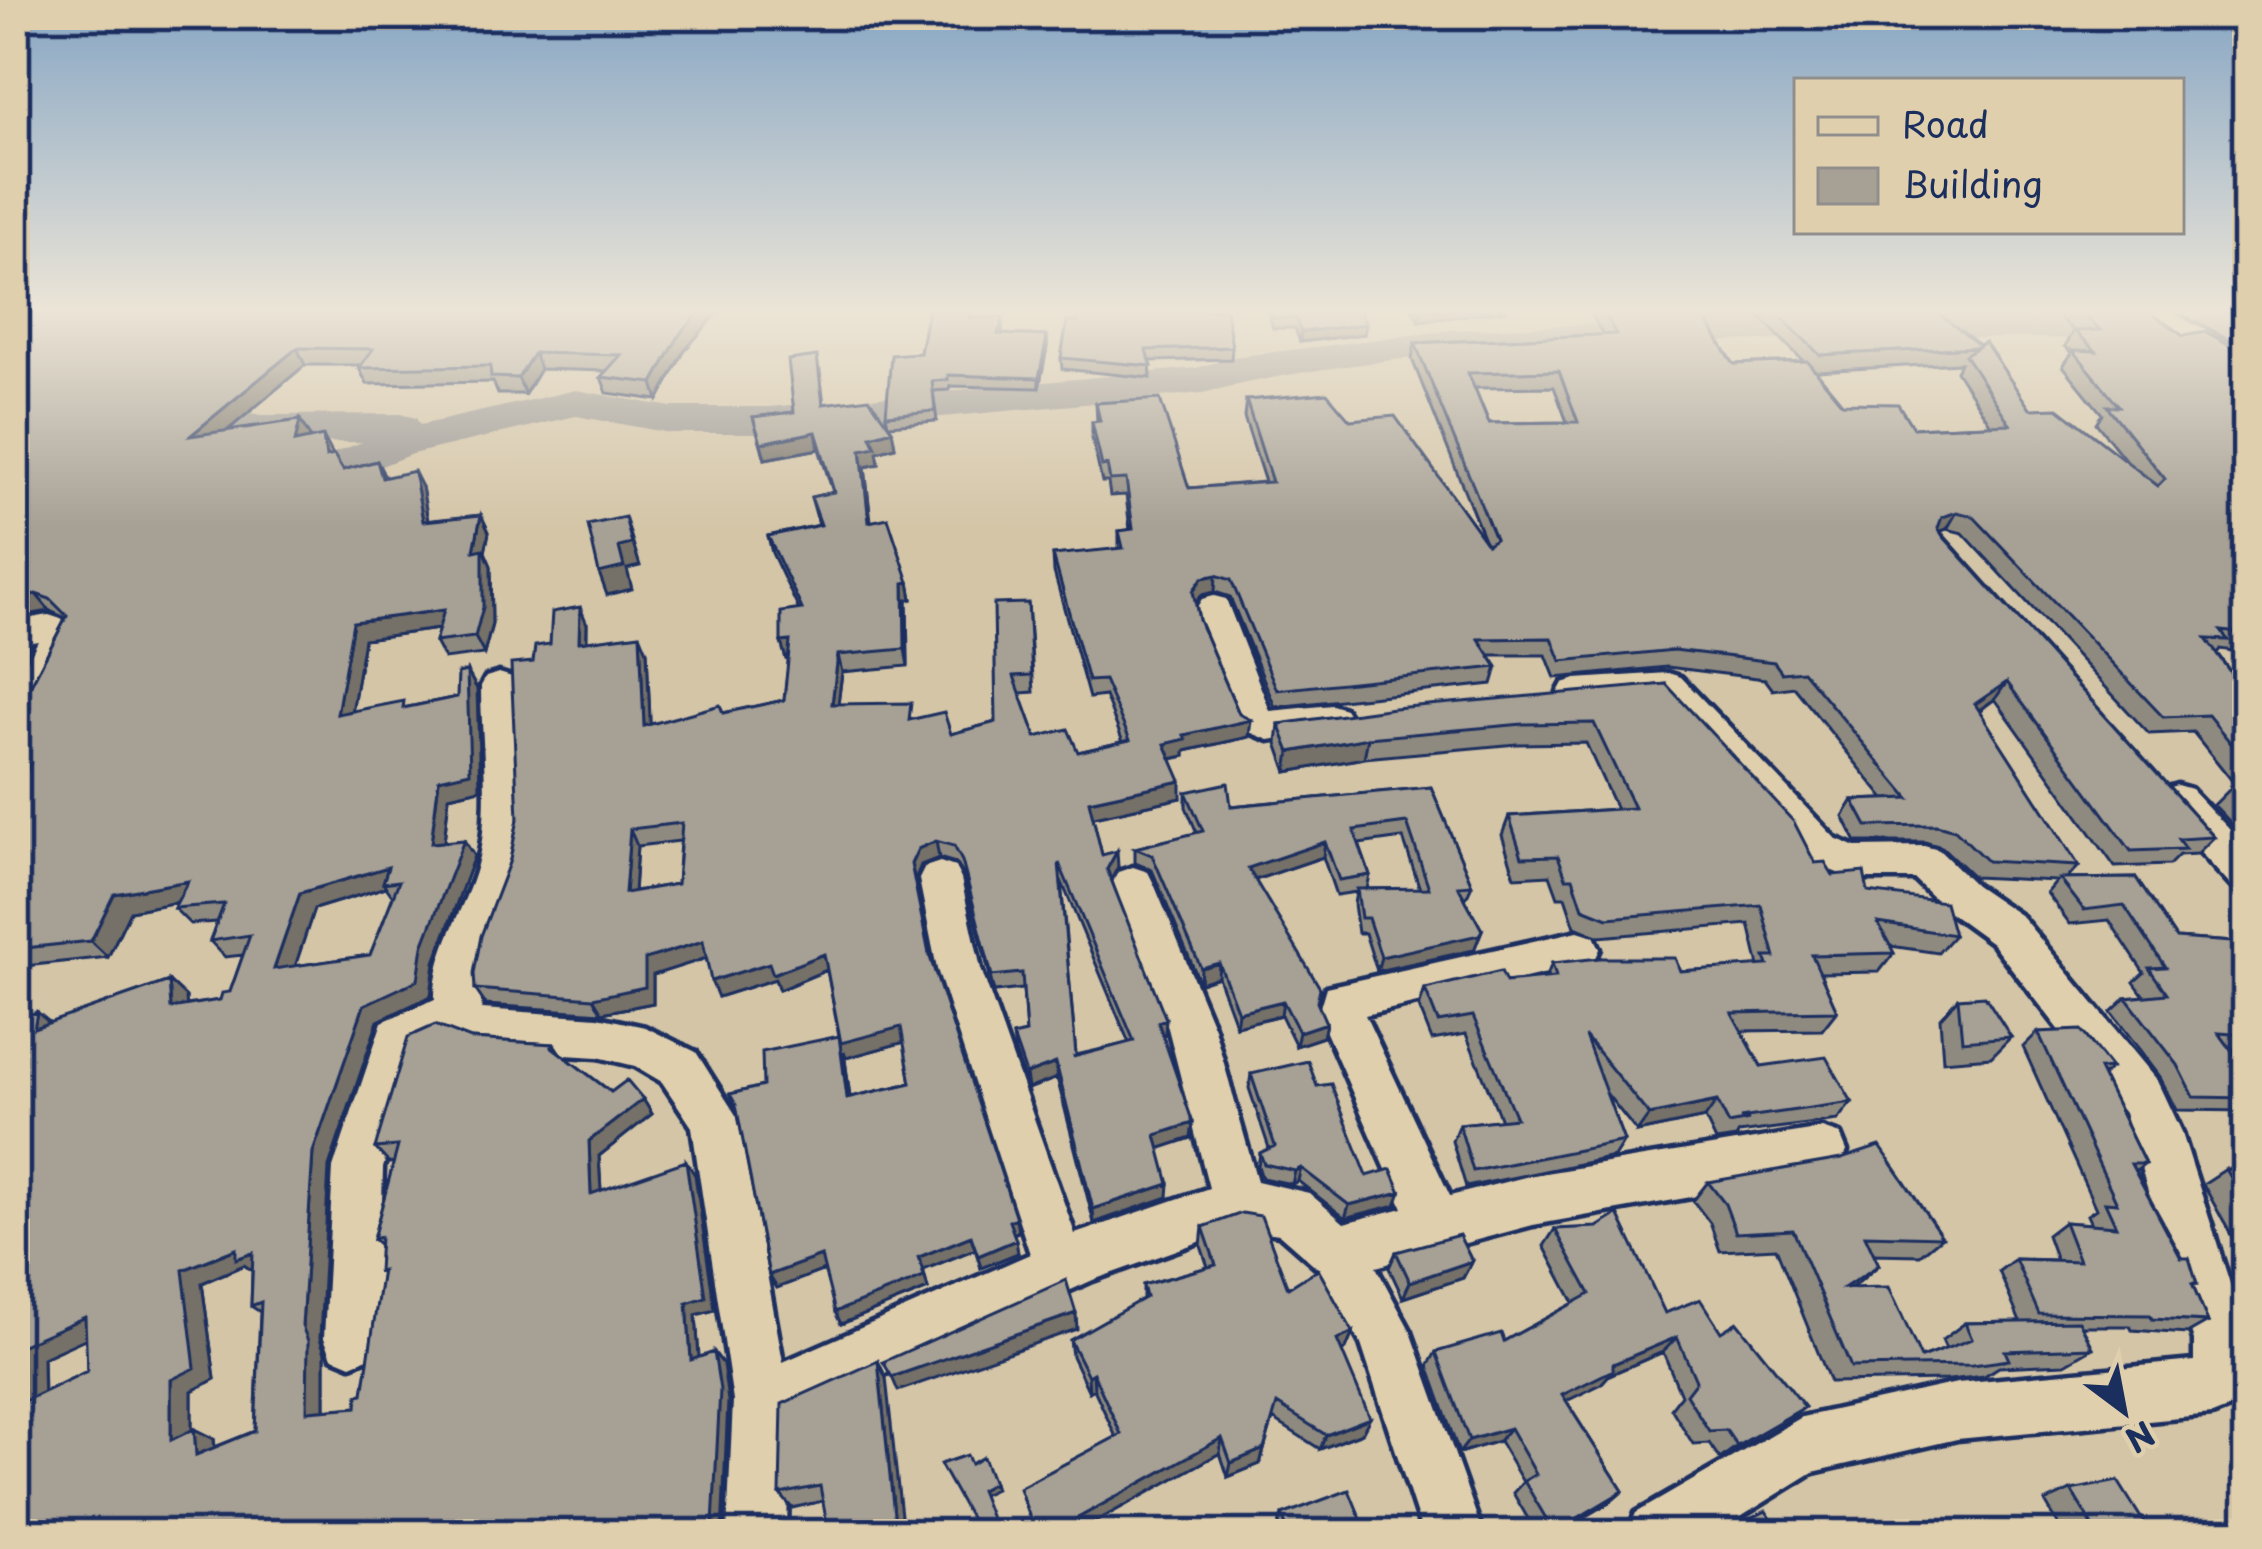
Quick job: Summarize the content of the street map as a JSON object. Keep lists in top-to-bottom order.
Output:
{
  "legend": ["Road", "Building"],
  "north": "bottom right"
}
